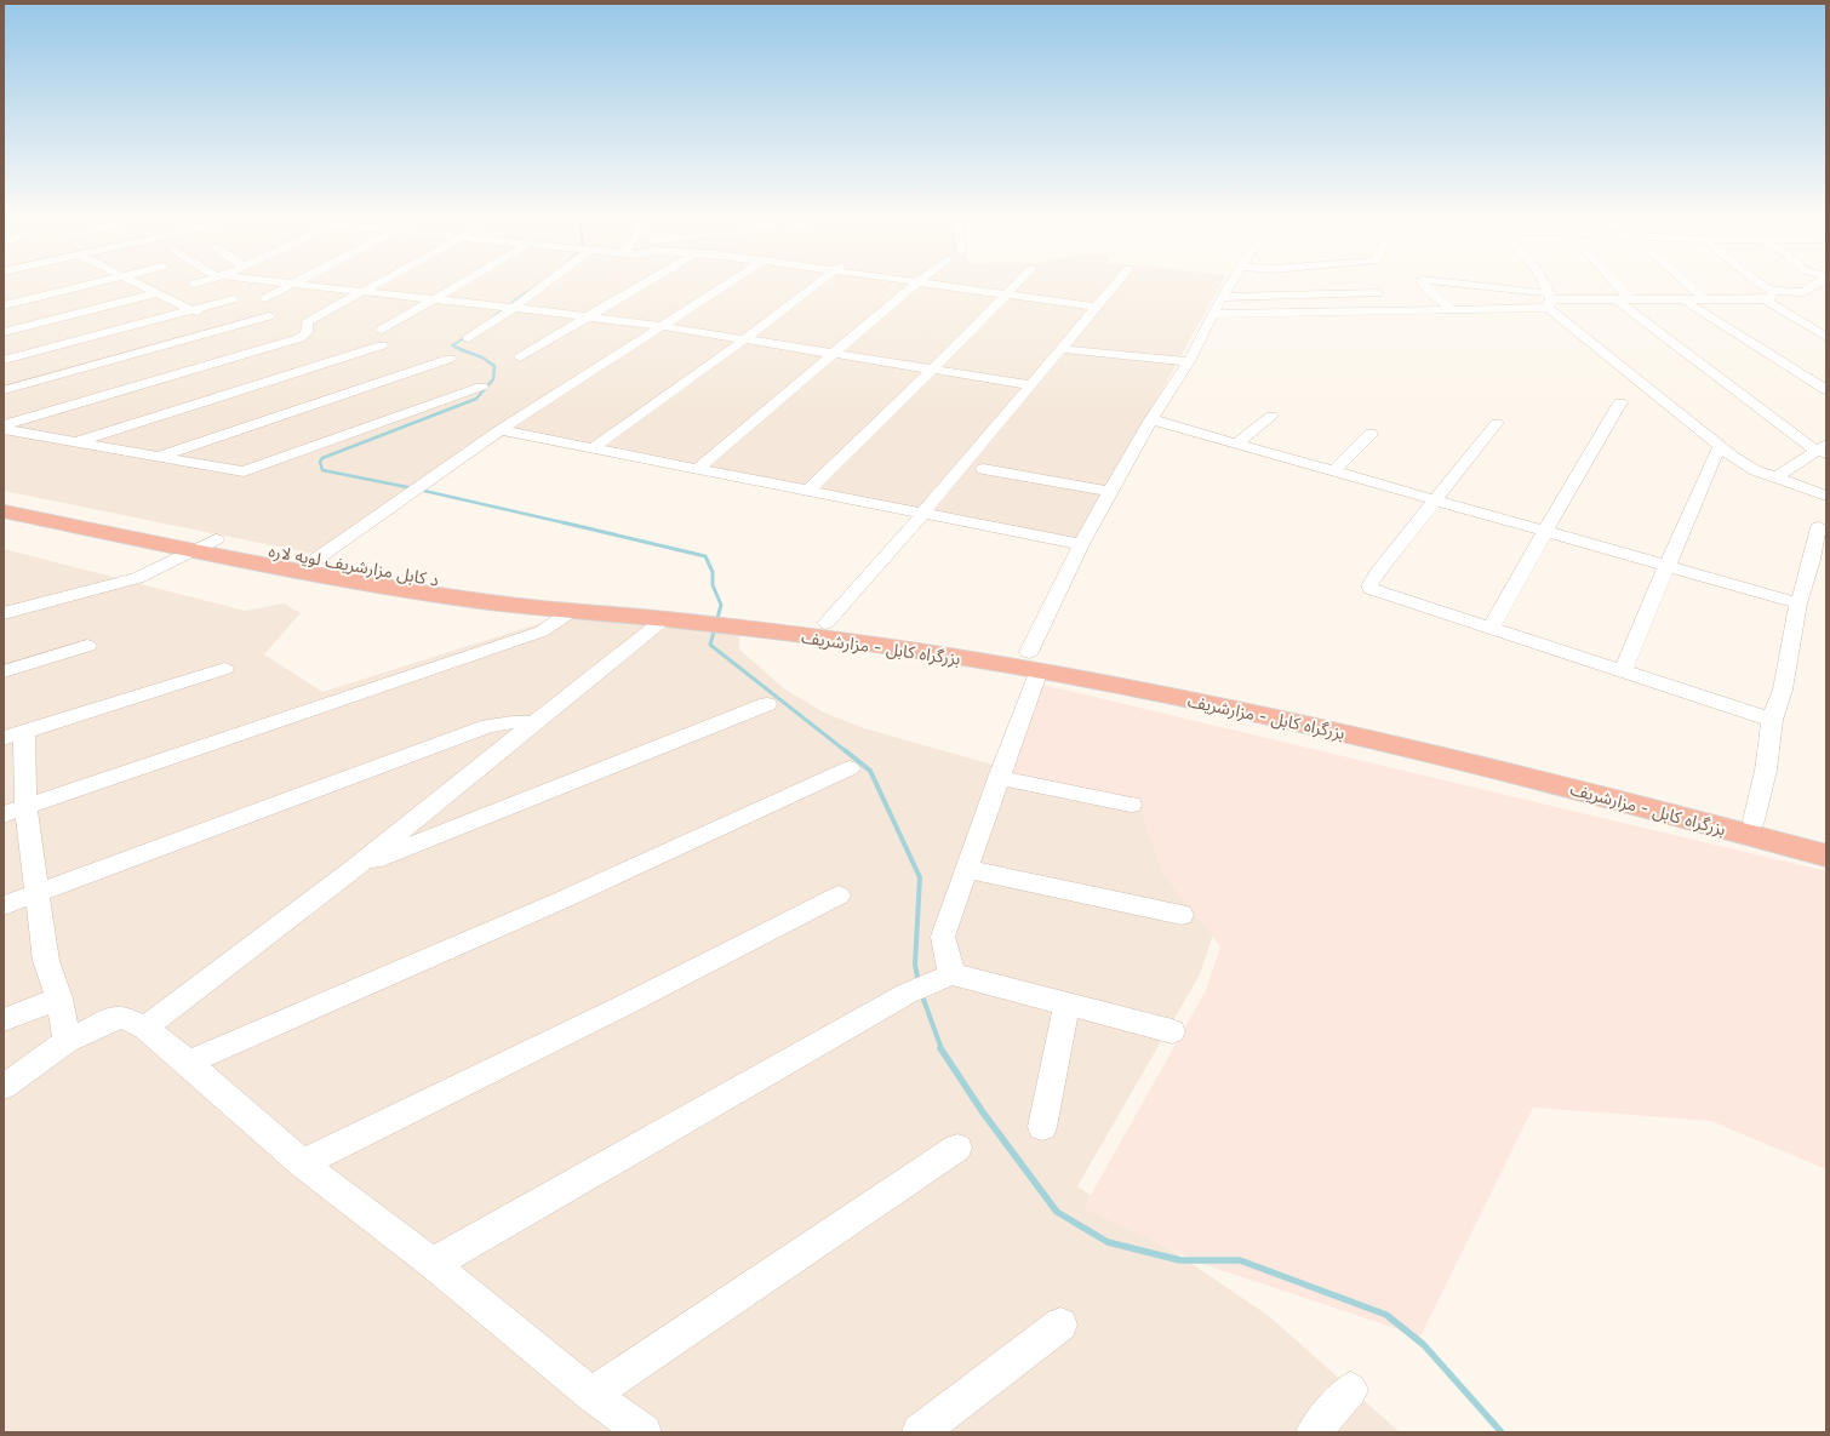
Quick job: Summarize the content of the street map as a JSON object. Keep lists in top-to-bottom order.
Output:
{
  "streets": {
    "highway": ["د کابل مزارشریف لویه لاره", "بزرگراه کابل - مزارشریف"]
  },
  "crossings": [
    ["د کابل مزارشریف لویه لاره", "بزرگراه کابل - مزارشریف"]
  ]
}
